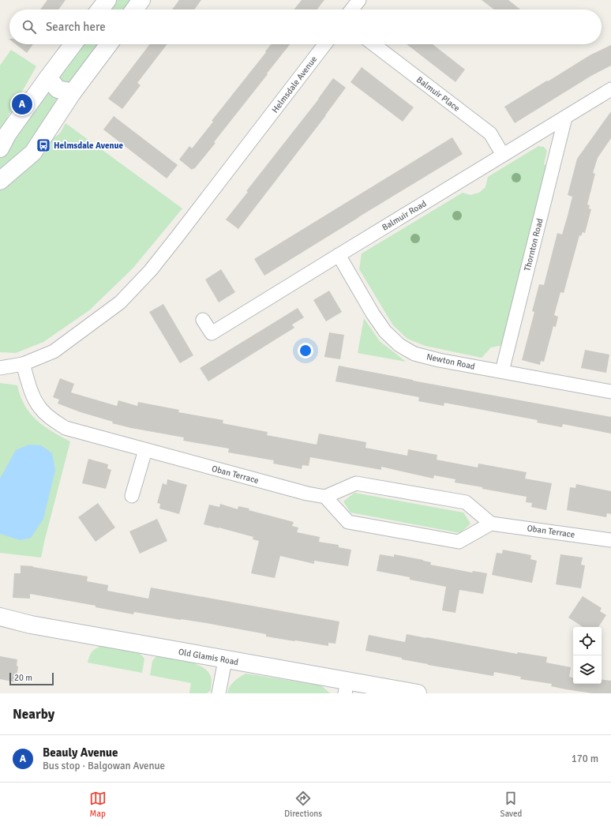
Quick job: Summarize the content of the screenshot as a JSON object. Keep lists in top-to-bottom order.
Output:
{
  "streets": {
    "street": [
      "Helmsdale Avenue",
      "Balmuir Place",
      "Balmuir Road",
      "Thornton Road",
      "Newton Road",
      "Oban Terrace",
      "Old Glamis Road"
    ]
  },
  "crossings": [
    ["Helmsdale Avenue", "Oban Terrace"],
    ["Balmuir Place", "Balmuir Road"],
    ["Balmuir Road", "Thornton Road"],
    ["Balmuir Road", "Newton Road"],
    ["Thornton Road", "Newton Road"]
  ],
  "places": {
    "bus stop": ["Helmsdale Avenue"]
  },
  "scale_bar": "20 m",
  "page": {
    "search": "Search here",
    "pins": "A",
    "scale": "20 m",
    "heading": "Nearby",
    "list": [
      {
        "mark": "A",
        "name": "Beauly Avenue",
        "note": "Bus stop · Balgowan Avenue",
        "value": "170 m"
      }
    ],
    "nav": ["Map", "Directions", "Saved"]
  }
}
